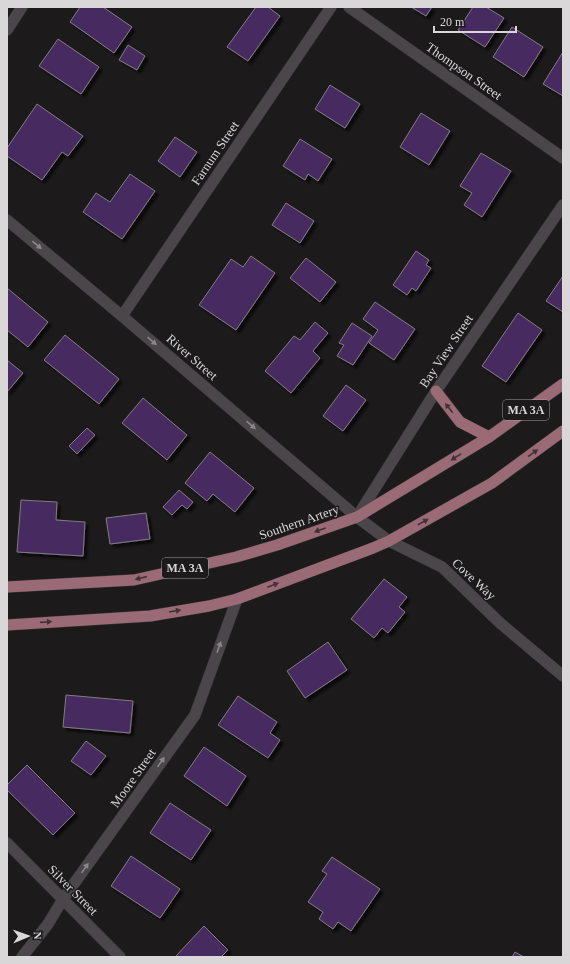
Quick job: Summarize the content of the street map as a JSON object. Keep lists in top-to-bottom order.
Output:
{
  "streets": {
    "main road": ["MA 3A", "Southern Artery"],
    "street": [
      "Thompson Street",
      "Farnum Street",
      "Bay View Street",
      "River Street",
      "Cove Way",
      "Moore Street",
      "Silver Street"
    ]
  },
  "crossings": [
    ["Farnum Street", "River Street"],
    ["Bay View Street", "River Street"],
    ["Bay View Street", "Southern Artery"],
    ["Bay View Street", "Cove Way"],
    ["River Street", "Southern Artery"],
    ["River Street", "Cove Way"],
    ["MA 3A", "Cove Way"],
    ["MA 3A", "Moore Street"],
    ["Southern Artery", "Cove Way"],
    ["Moore Street", "Silver Street"]
  ],
  "one_way": ["River Street", "Moore Street"],
  "scale_bar": "20 m",
  "north": "right"
}
